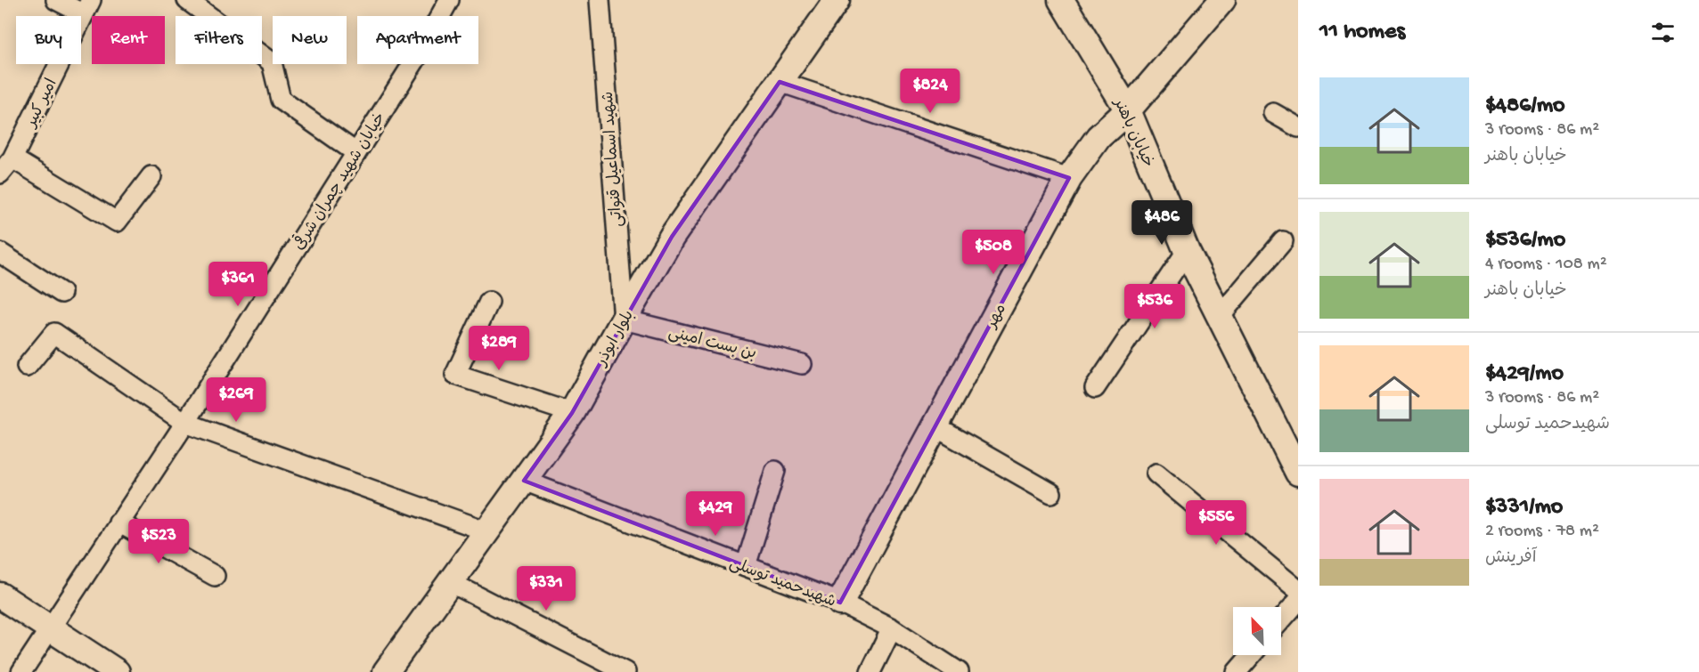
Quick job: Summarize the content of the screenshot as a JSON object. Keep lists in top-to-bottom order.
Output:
{
  "streets": {
    "street": [
      "امیر کبیر",
      "خیابان باهنر",
      "شهید اسماعیل قنواتی",
      "خیابان شهید چمران شرقی",
      "مهر",
      "بلوار ابوذر",
      "بن بست امینی",
      "شهیدحمید توسلی"
    ]
  },
  "crossings": [
    ["خیابان باهنر", "مهر"],
    ["شهید اسماعیل قنواتی", "بلوار ابوذر"],
    ["شهید اسماعیل قنواتی", "بن بست امینی"],
    ["مهر", "شهیدحمید توسلی"],
    ["بلوار ابوذر", "بن بست امینی"],
    ["بلوار ابوذر", "شهیدحمید توسلی"]
  ],
  "north": "top left",
  "page": {
    "heading": "11 homes",
    "chip": [
      "Buy",
      "Rent",
      "Filters",
      "New",
      "Apartment"
    ],
    "list": [
      {
        "name": "$486/mo",
        "note": "3 rooms · 86 m² · خیابان باهنر"
      },
      {
        "name": "$536/mo",
        "note": "4 rooms · 108 m² · خیابان باهنر"
      },
      {
        "name": "$429/mo",
        "note": "3 rooms · 86 m² · شهیدحمید توسلی"
      },
      {
        "name": "$331/mo",
        "note": "2 rooms · 78 m² · آفرینش"
      }
    ],
    "price": [
      "$824",
      "$486",
      "$508",
      "$361",
      "$536",
      "$289",
      "$269",
      "$429",
      "$556",
      "$523",
      "$331"
    ]
  }
}
